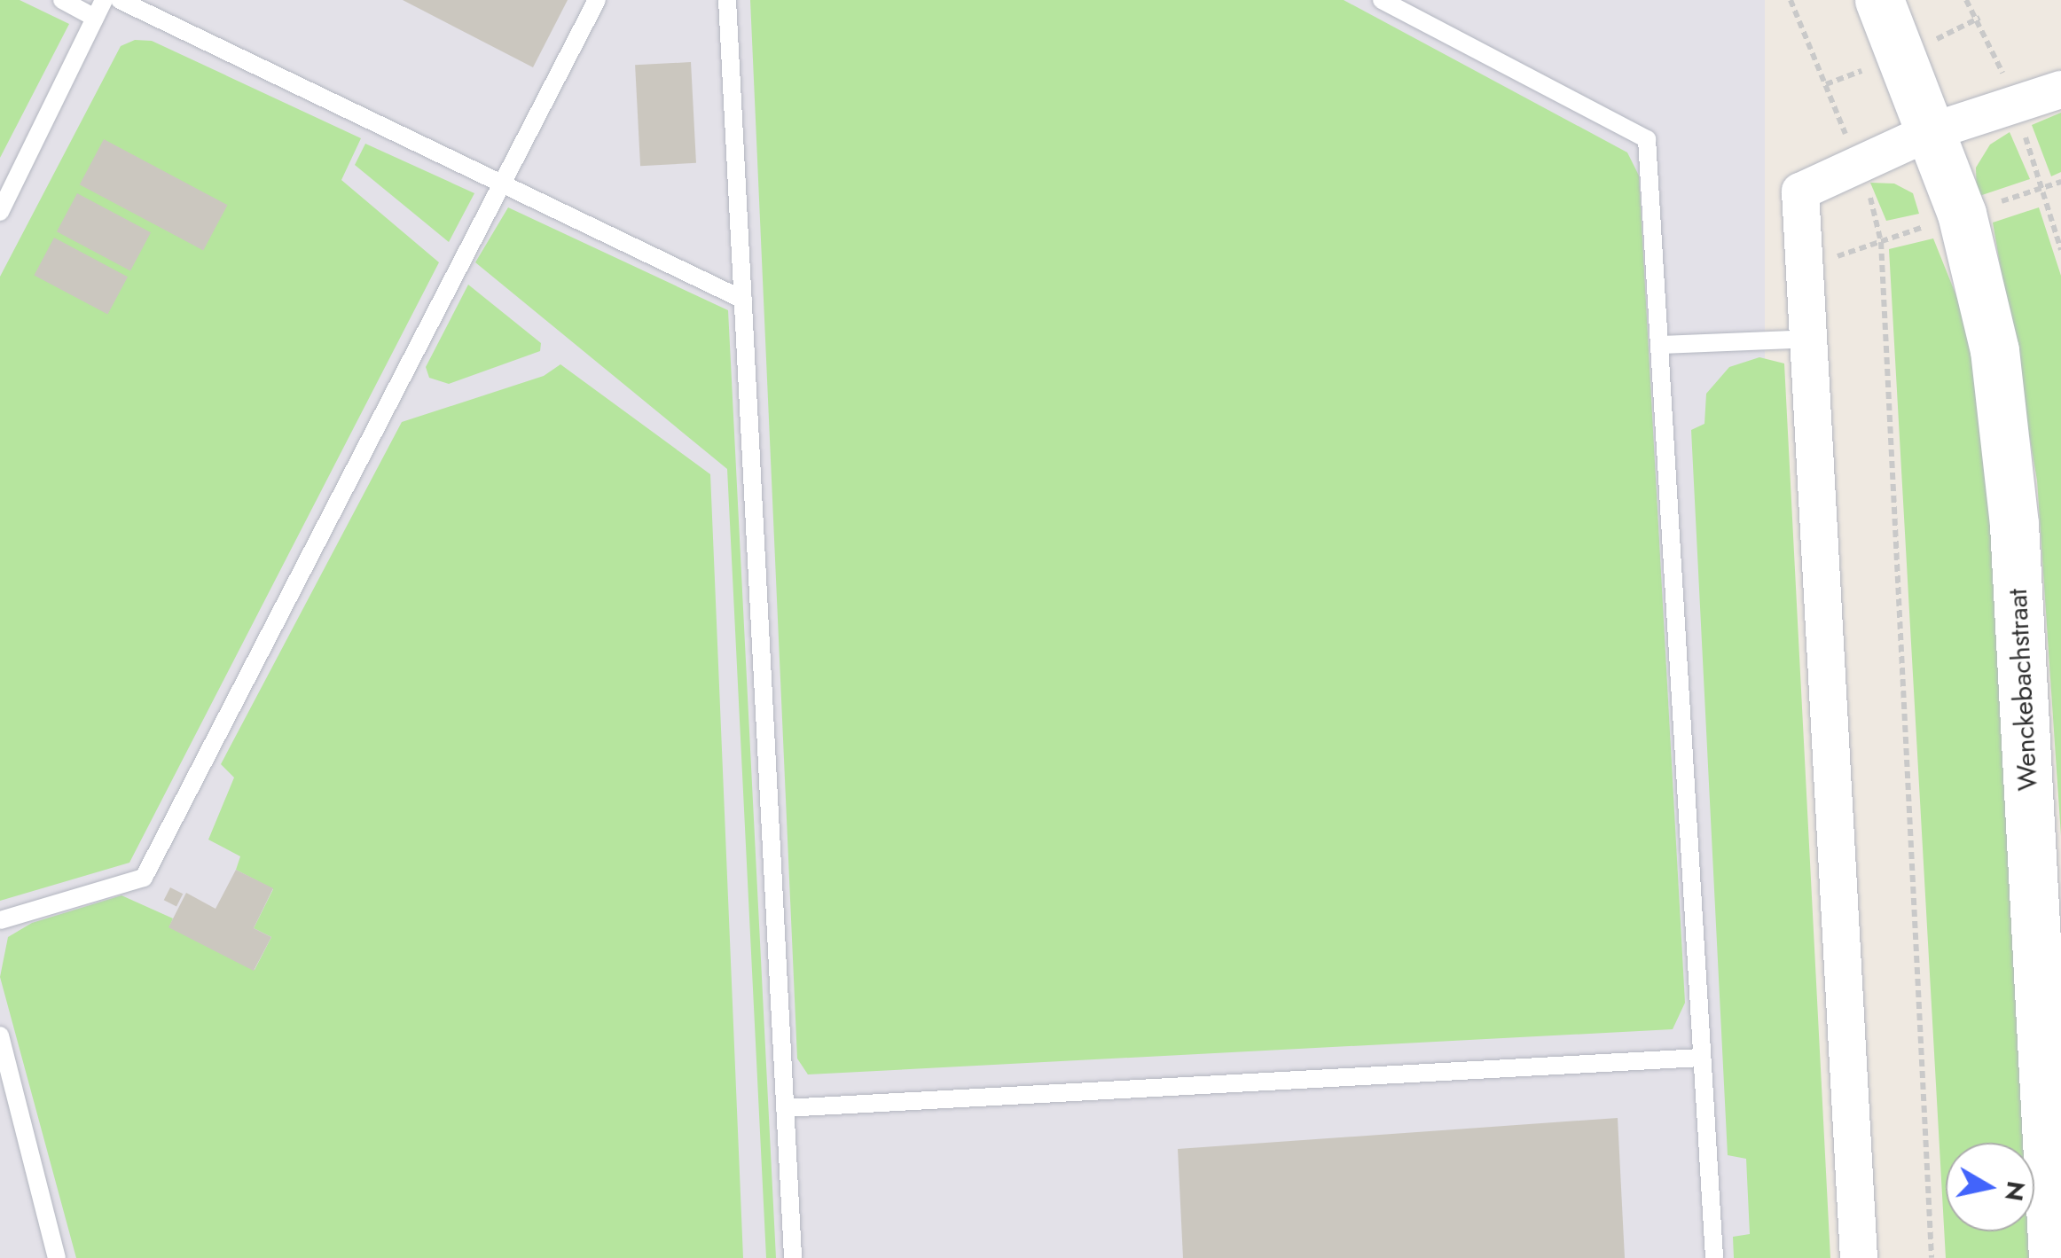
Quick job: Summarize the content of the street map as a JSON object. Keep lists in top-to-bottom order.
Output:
{
  "streets": {
    "street": ["Wenckebachstraat"]
  },
  "north": "right"
}
